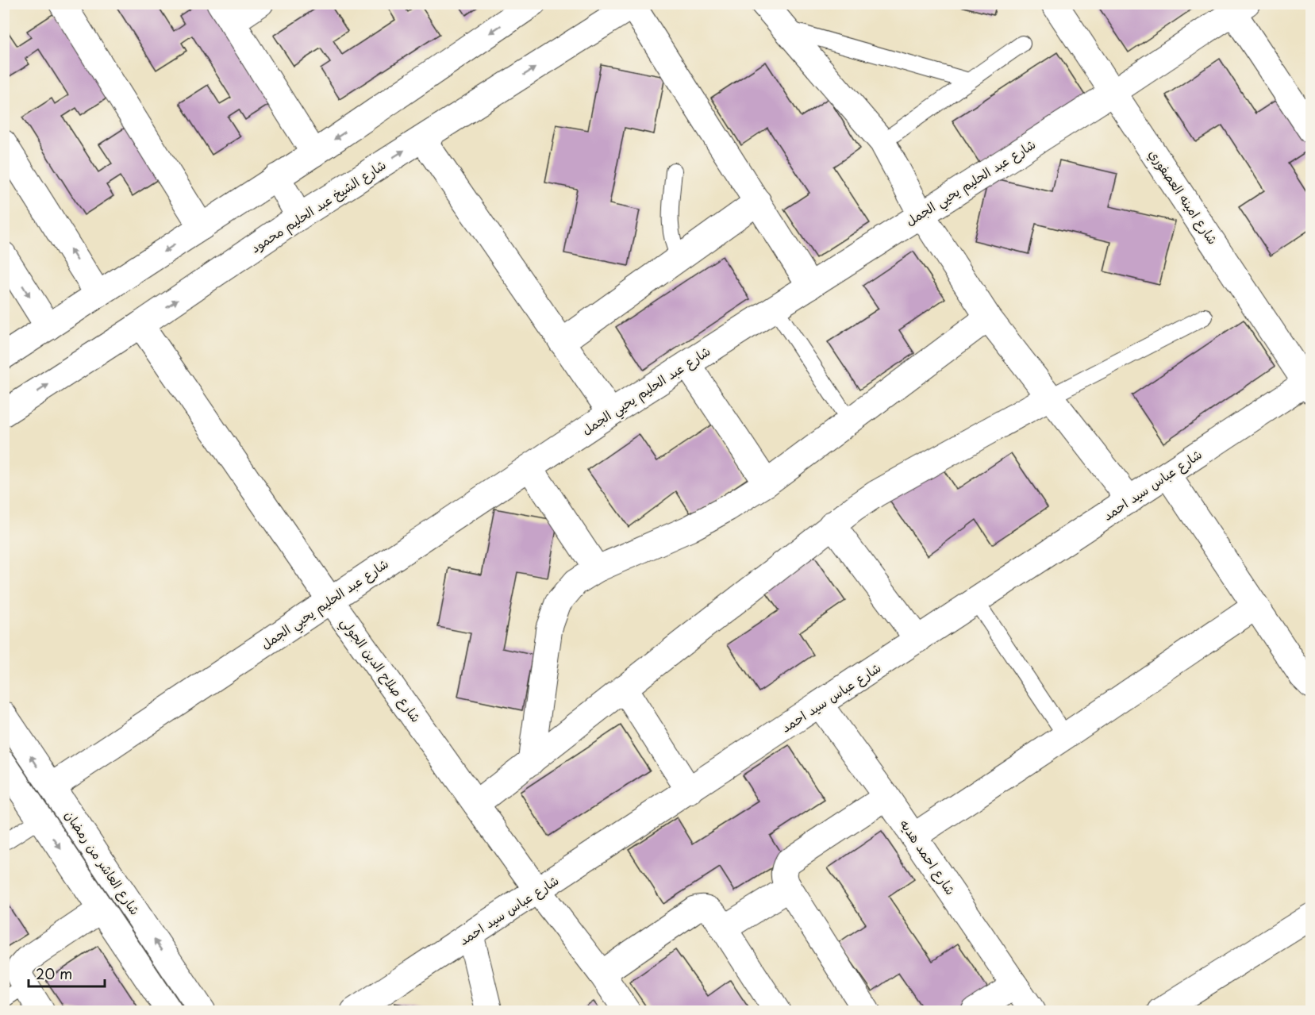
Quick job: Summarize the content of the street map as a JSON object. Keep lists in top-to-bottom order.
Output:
{
  "streets": {
    "street": [
      "شارع عبد الحليم يحيي الجمل",
      "شارع امينه العصفوري",
      "شارع الشيخ عبد الحليم محمود",
      "شارع عباس سيد احمد",
      "شارع صلاح الدين الجولي",
      "شارع احمد هديه",
      "شارع العاشر من رمضان"
    ]
  },
  "crossings": [
    ["شارع عبد الحليم يحيي الجمل", "شارع امينه العصفوري"],
    ["شارع عبد الحليم يحيي الجمل", "شارع صلاح الدين الجولي"],
    ["شارع عبد الحليم يحيي الجمل", "شارع العاشر من رمضان"],
    ["شارع امينه العصفوري", "شارع عباس سيد احمد"],
    ["شارع الشيخ عبد الحليم محمود", "شارع صلاح الدين الجولي"],
    ["شارع عباس سيد احمد", "شارع صلاح الدين الجولي"],
    ["شارع عباس سيد احمد", "شارع احمد هديه"]
  ],
  "scale_bar": "20 m"
}
